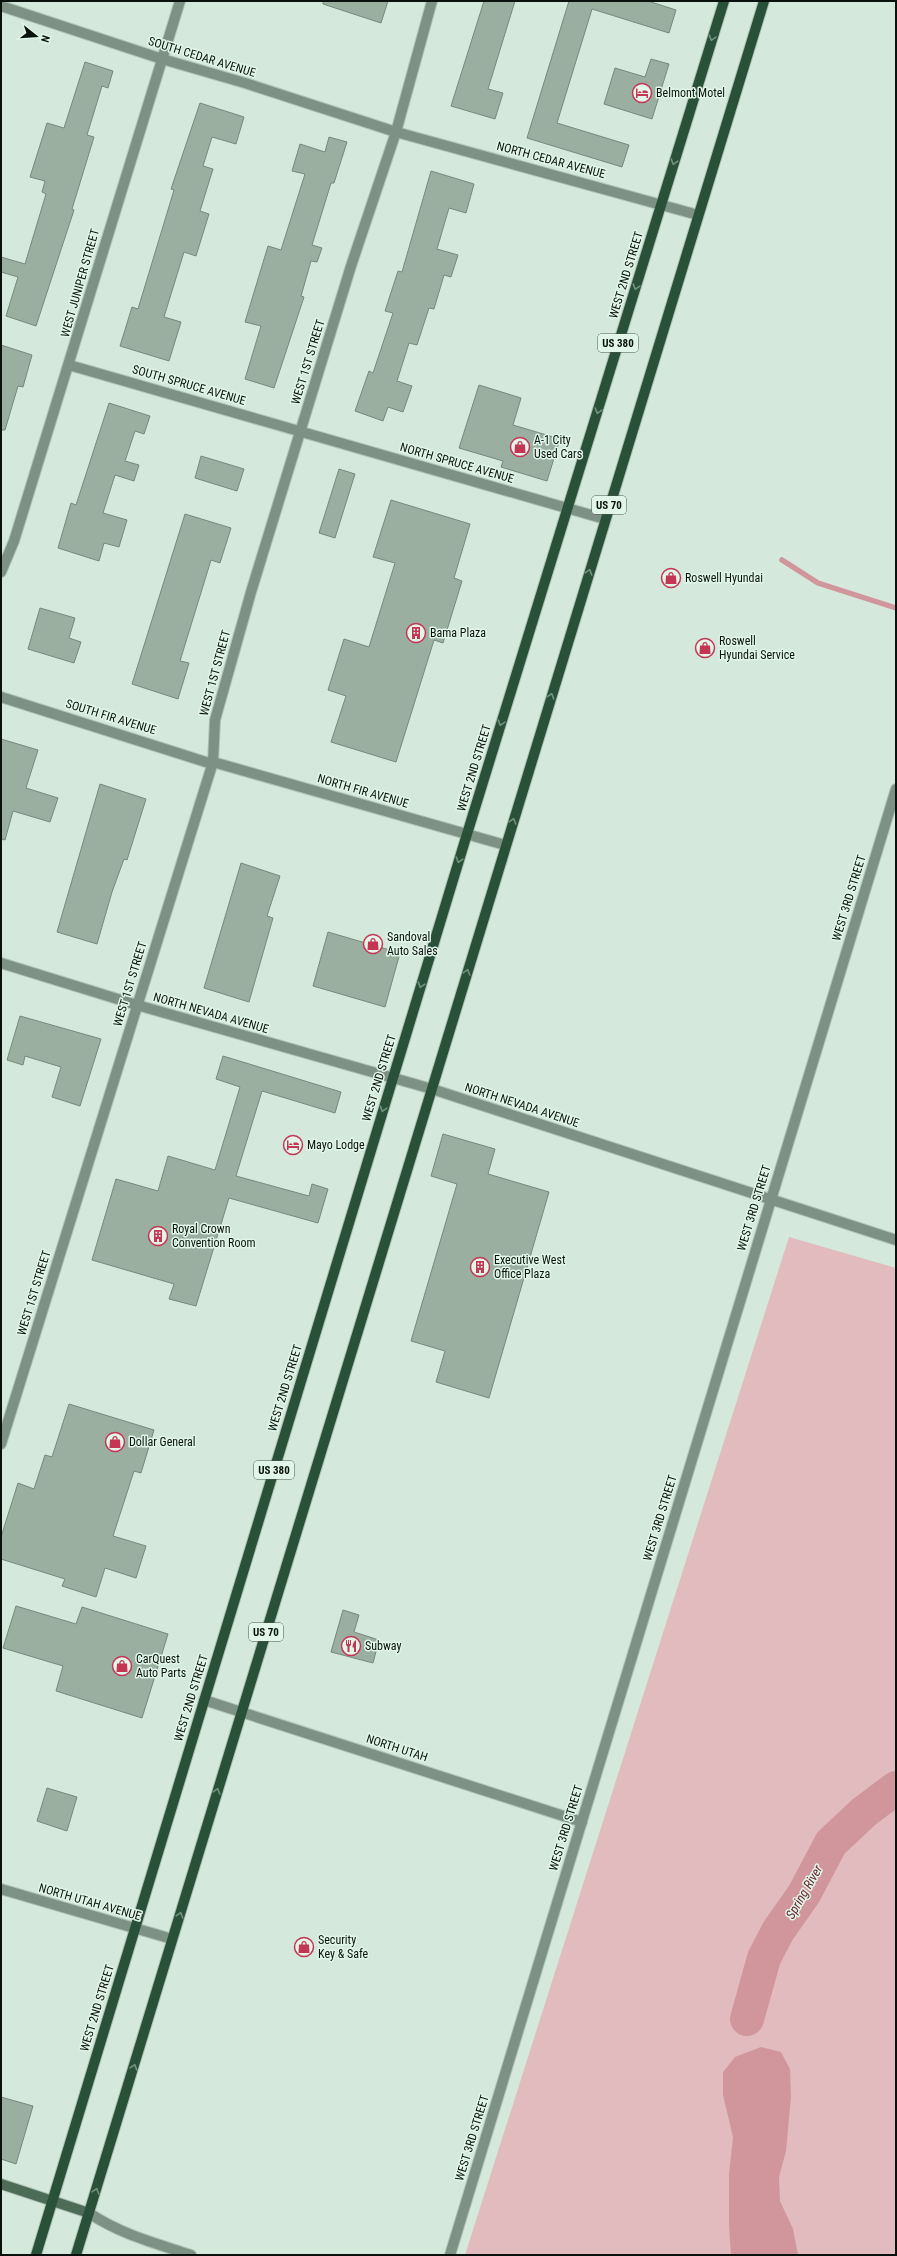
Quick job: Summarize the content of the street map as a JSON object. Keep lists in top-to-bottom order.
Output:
{
  "streets": {
    "main road": ["WEST 2ND STREET", "US 380", "US 70"],
    "street": [
      "SOUTH CEDAR AVENUE",
      "NORTH CEDAR AVENUE",
      "WEST JUNIPER STREET",
      "WEST 1ST STREET",
      "SOUTH SPRUCE AVENUE",
      "NORTH SPRUCE AVENUE",
      "SOUTH FIR AVENUE",
      "NORTH FIR AVENUE",
      "WEST 3RD STREET",
      "NORTH NEVADA AVENUE",
      "NORTH UTAH",
      "NORTH UTAH AVENUE"
    ]
  },
  "crossings": [
    ["SOUTH CEDAR AVENUE", "NORTH CEDAR AVENUE"],
    ["SOUTH CEDAR AVENUE", "WEST JUNIPER STREET"],
    ["SOUTH CEDAR AVENUE", "WEST 1ST STREET"],
    ["NORTH CEDAR AVENUE", "WEST 2ND STREET"],
    ["NORTH CEDAR AVENUE", "WEST 1ST STREET"],
    ["NORTH CEDAR AVENUE", "US 70"],
    ["WEST 2ND STREET", "NORTH SPRUCE AVENUE"],
    ["WEST 2ND STREET", "NORTH FIR AVENUE"],
    ["WEST 2ND STREET", "NORTH NEVADA AVENUE"],
    ["WEST 2ND STREET", "NORTH UTAH"],
    ["WEST 2ND STREET", "NORTH UTAH AVENUE"],
    ["WEST JUNIPER STREET", "SOUTH SPRUCE AVENUE"],
    ["WEST 1ST STREET", "SOUTH SPRUCE AVENUE"],
    ["WEST 1ST STREET", "NORTH SPRUCE AVENUE"],
    ["WEST 1ST STREET", "SOUTH FIR AVENUE"],
    ["WEST 1ST STREET", "NORTH FIR AVENUE"],
    ["WEST 1ST STREET", "NORTH NEVADA AVENUE"],
    ["SOUTH SPRUCE AVENUE", "NORTH SPRUCE AVENUE"],
    ["NORTH SPRUCE AVENUE", "US 70"],
    ["US 70", "NORTH FIR AVENUE"],
    ["US 70", "NORTH NEVADA AVENUE"],
    ["US 70", "NORTH UTAH"],
    ["US 70", "NORTH UTAH AVENUE"],
    ["SOUTH FIR AVENUE", "NORTH FIR AVENUE"],
    ["WEST 3RD STREET", "NORTH NEVADA AVENUE"],
    ["WEST 3RD STREET", "NORTH UTAH"]
  ],
  "water": ["Spring River"],
  "places": {
    "hotel": ["Belmont Motel", "Mayo Lodge"],
    "shop": [
      "A-1 City Used Cars",
      "Roswell Hyundai",
      "Roswell Hyundai Service",
      "Sandoval Auto Sales",
      "Dollar General",
      "CarQuest Auto Parts",
      "Security Key & Safe"
    ],
    "building": ["Bama Plaza", "Royal Crown Convention Room", "Executive West Office Plaza"],
    "restaurant": ["Subway"]
  },
  "north": "right"
}
